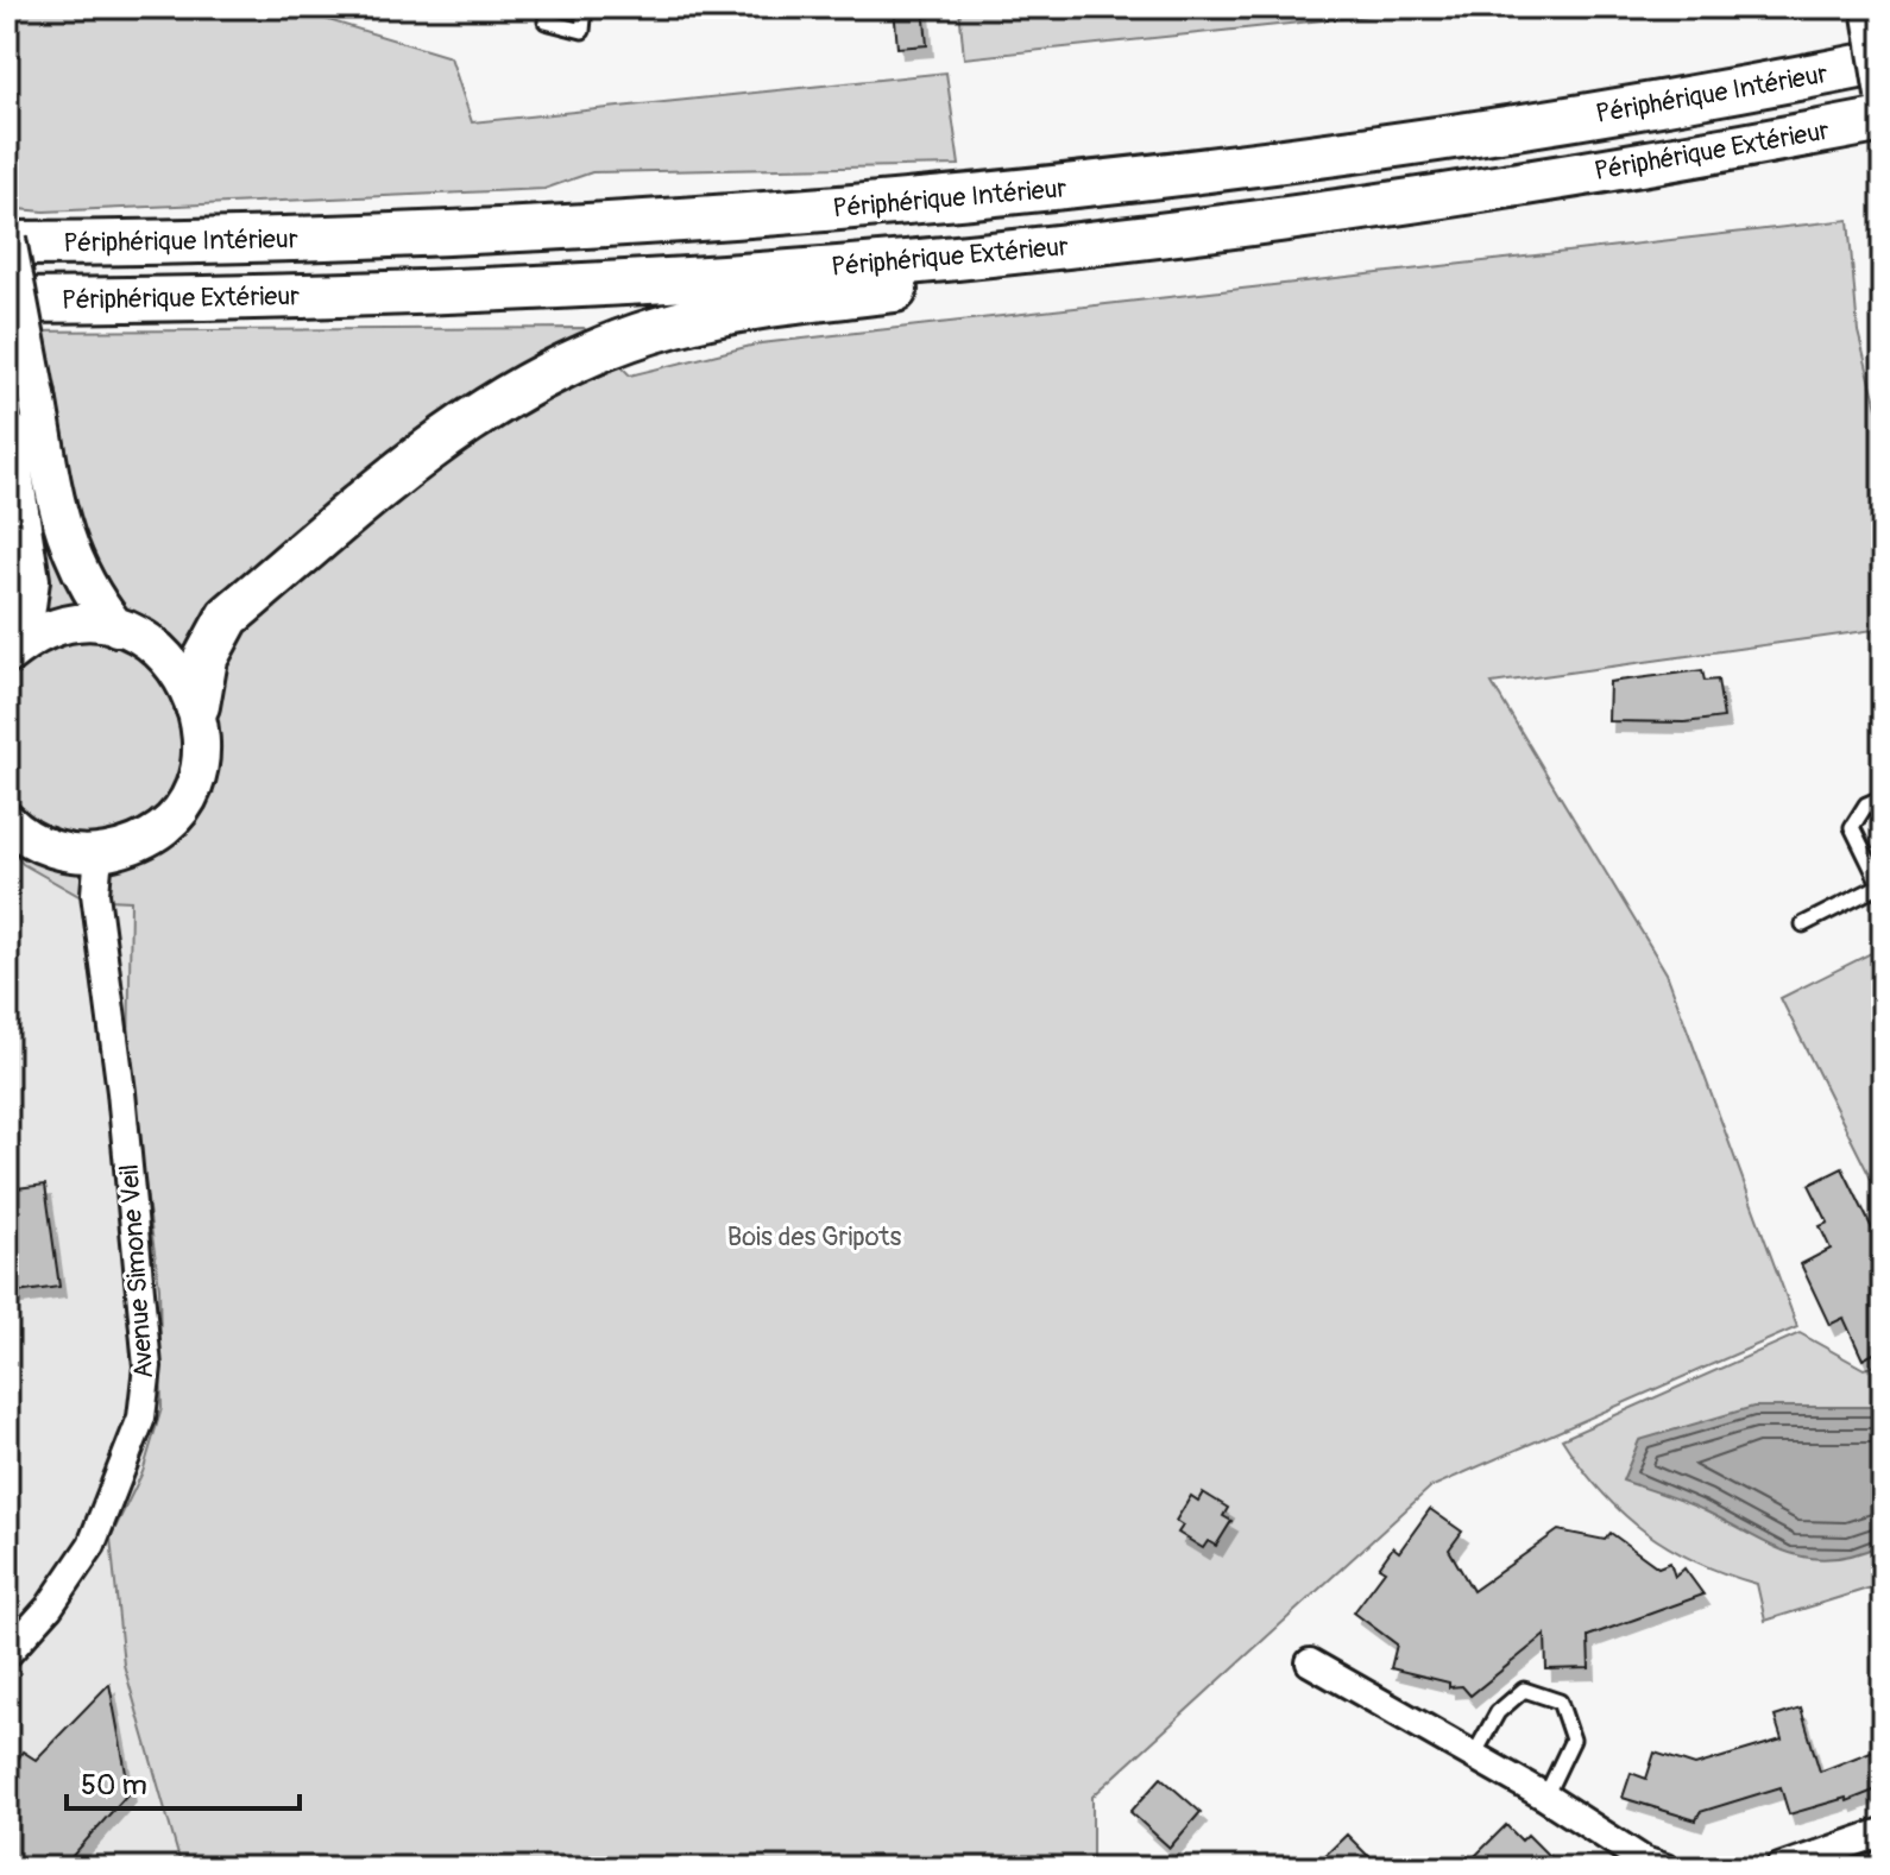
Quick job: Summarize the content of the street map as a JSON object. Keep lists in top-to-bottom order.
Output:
{
  "streets": {
    "highway": ["Périphérique Intérieur", "Périphérique Extérieur"],
    "street": ["Avenue Simone Veil"]
  },
  "parks": ["Bois des Gripots"],
  "scale_bar": "50 m"
}
